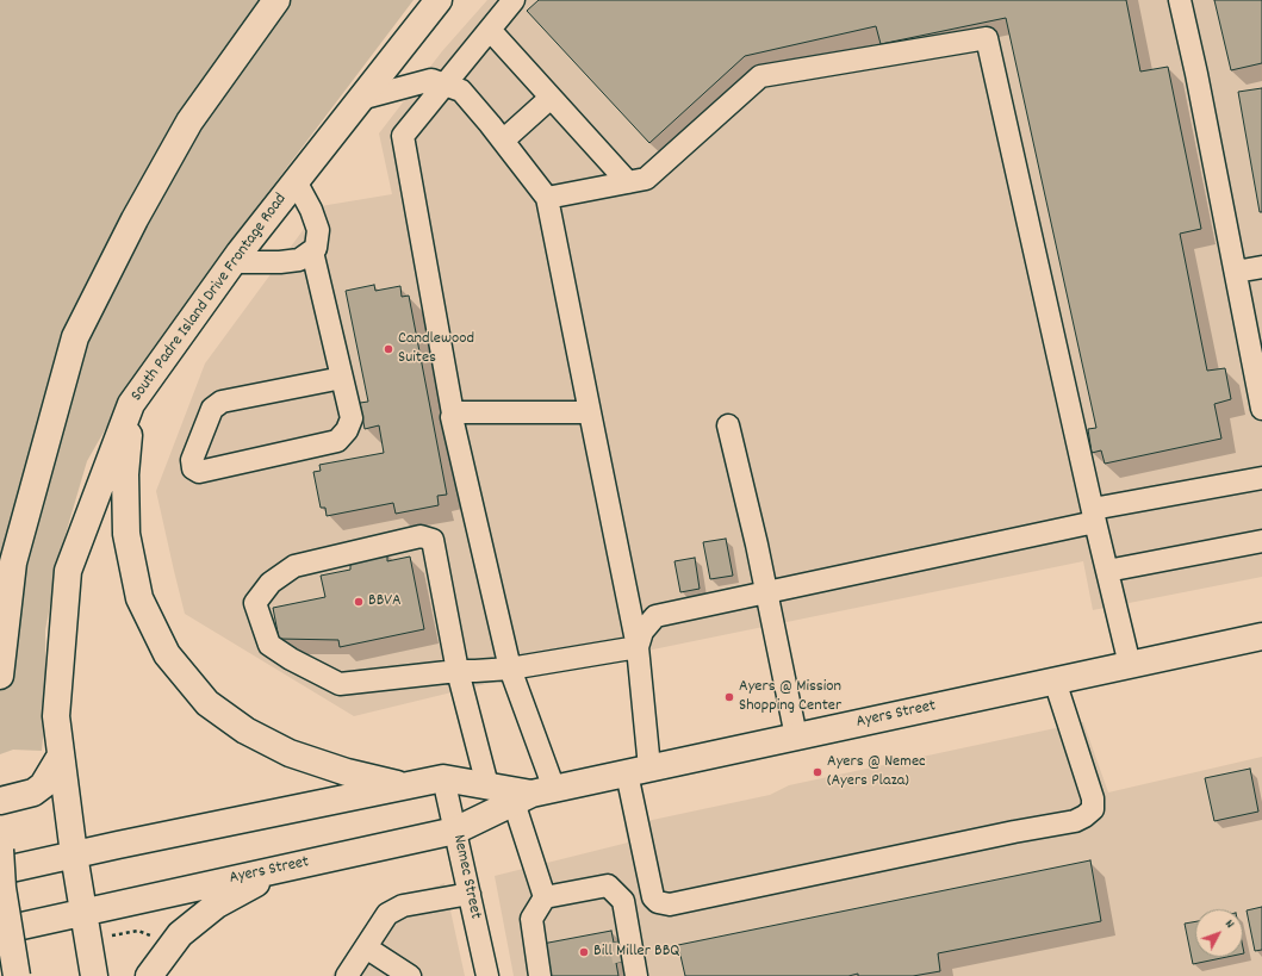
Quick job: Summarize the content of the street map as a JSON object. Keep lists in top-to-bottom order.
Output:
{
  "streets": {
    "main road": ["South Padre Island Drive Frontage Road", "Ayers Street"],
    "street": ["Nemec Street"]
  },
  "crossings": [
    ["South Padre Island Drive Frontage Road", "Ayers Street"],
    ["Ayers Street", "Nemec Street"]
  ],
  "places": [
    "Candlewood Suites",
    "BBVA",
    "Ayers @ Mission Shopping Center",
    "Ayers @ Nemec (Ayers Plaza)",
    "Bill Miller BBQ"
  ],
  "north": "top right"
}
